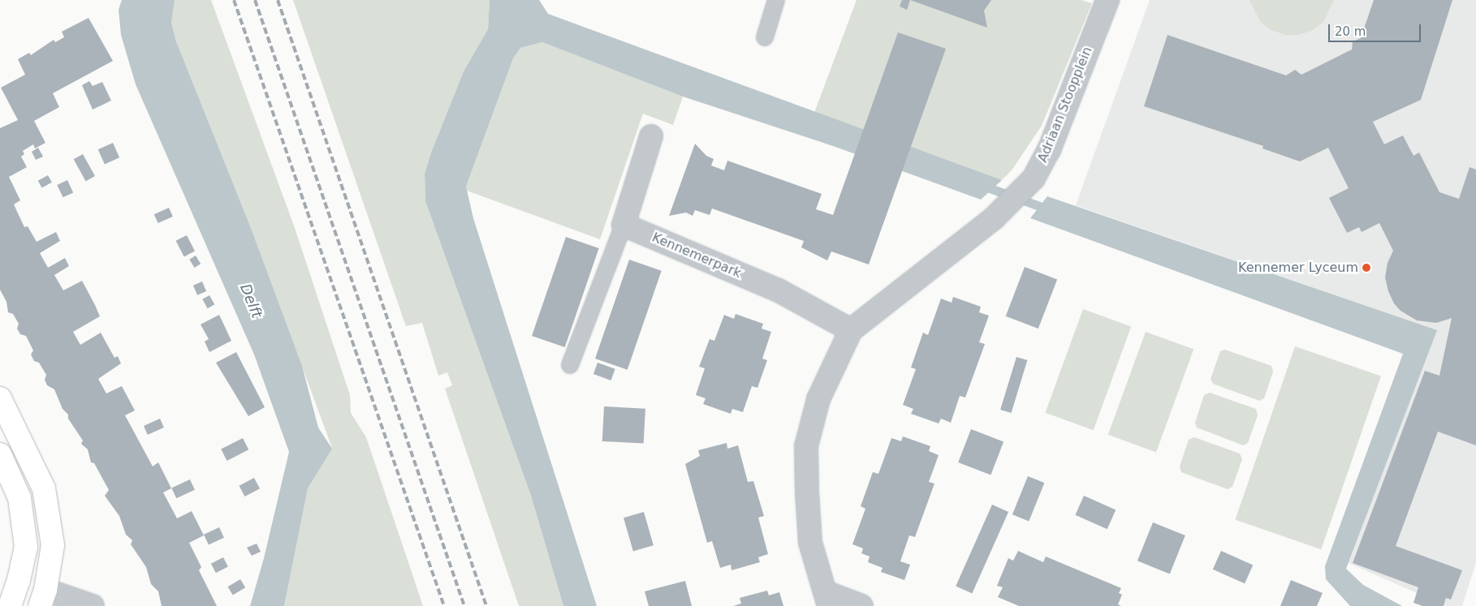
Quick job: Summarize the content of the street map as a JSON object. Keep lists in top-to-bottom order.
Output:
{
  "streets": {
    "street": ["Adriaan Stoopplein", "Kennemerpark"]
  },
  "crossings": [
    ["Adriaan Stoopplein", "Kennemerpark"]
  ],
  "water": ["Delft"],
  "places": ["Kennemer Lyceum"],
  "scale_bar": "20 m"
}
